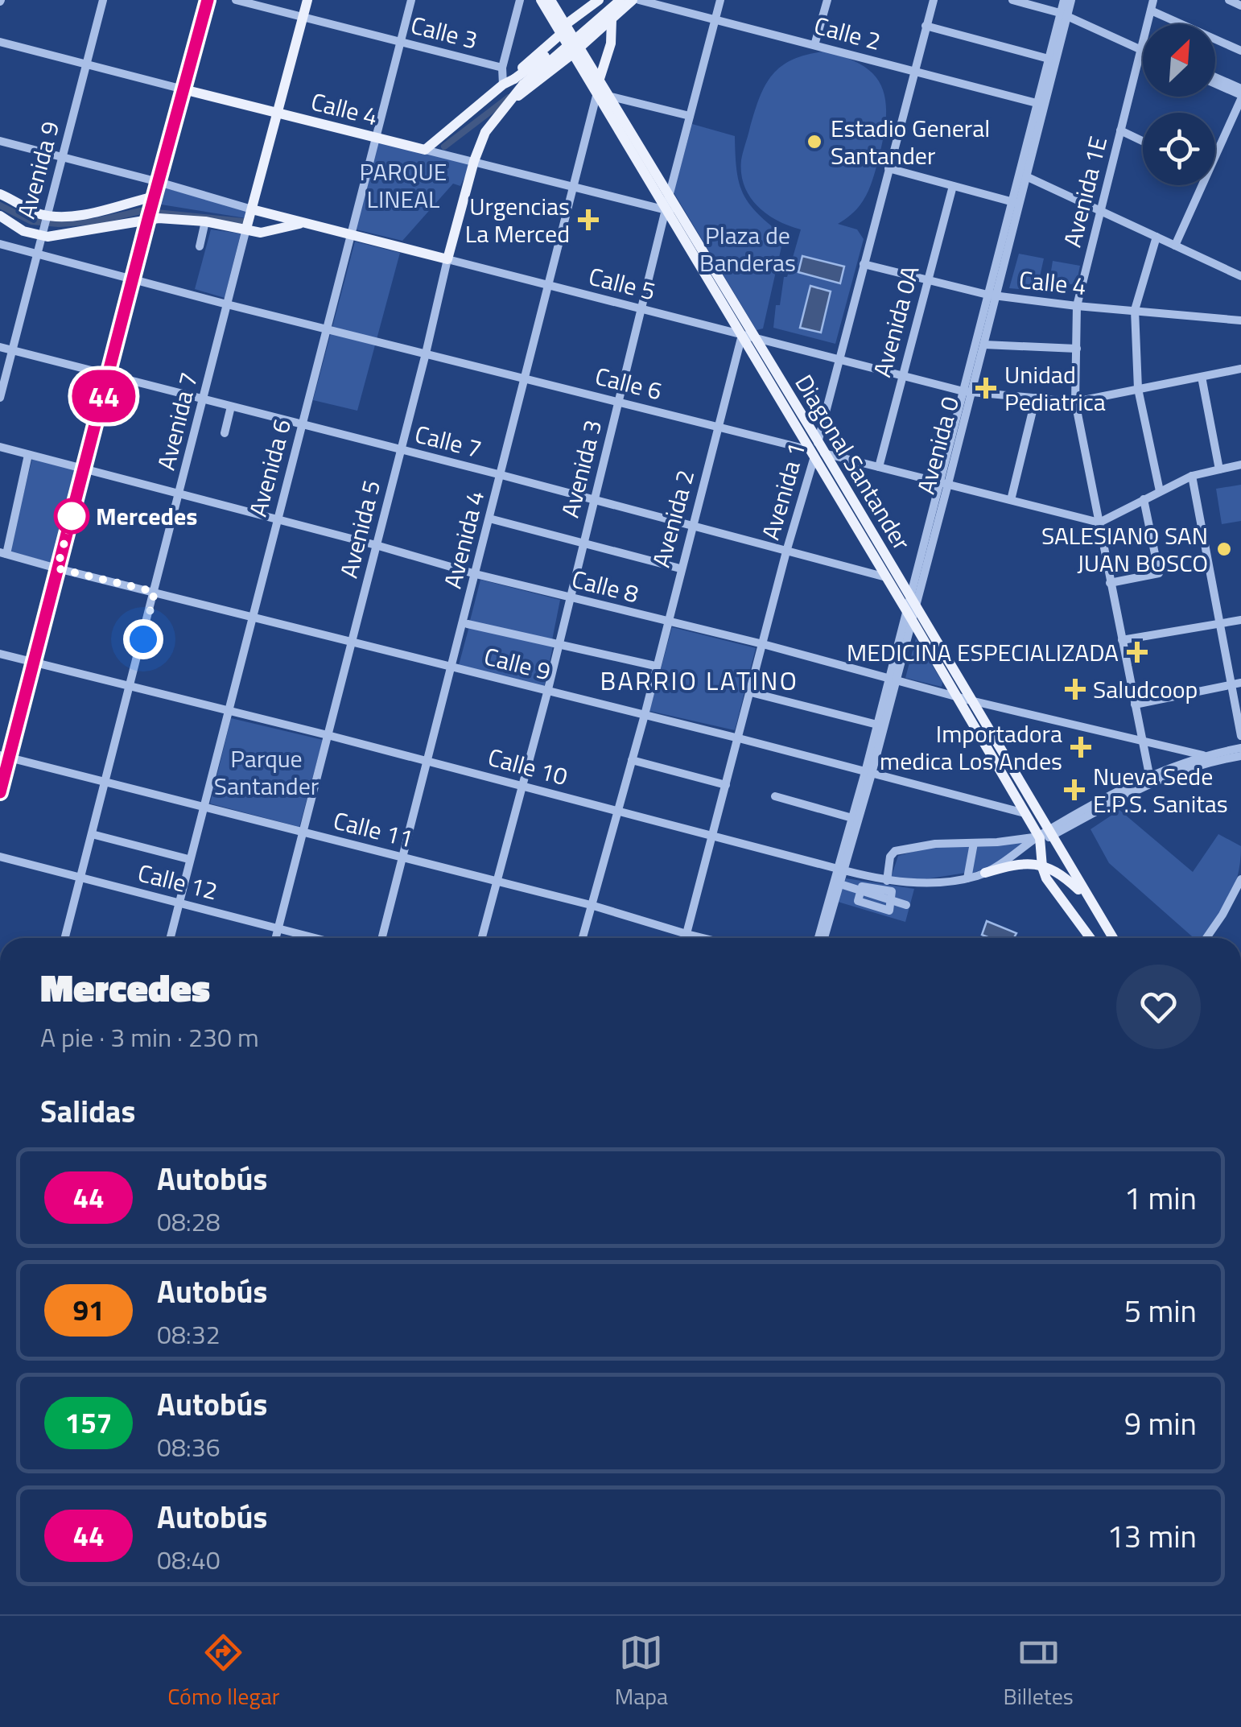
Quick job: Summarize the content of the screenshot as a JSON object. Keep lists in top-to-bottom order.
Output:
{
  "streets": {
    "main road": [
      "Calle 4",
      "Calle 5",
      "Avenida 7",
      "Diagonal Santander",
      "Avenida 5"
    ],
    "street": [
      "Calle 3",
      "Calle 2",
      "Avenida 9",
      "Avenida 1E",
      "Avenida 0A",
      "Calle 6",
      "Calle 7",
      "Avenida 0",
      "Avenida 6",
      "Avenida 3",
      "Avenida 1",
      "Avenida 2",
      "Avenida 4",
      "Calle 8",
      "Calle 9",
      "Calle 10",
      "Calle 11",
      "Calle 12"
    ]
  },
  "crossings": [
    ["Calle 3", "Avenida 7"],
    ["Calle 3", "Avenida 6"],
    ["Calle 2", "Avenida 0"],
    ["Calle 2", "Avenida 3"],
    ["Calle 2", "Avenida 1"],
    ["Calle 4", "Avenida 9"],
    ["Calle 4", "Avenida 1E"],
    ["Calle 4", "Avenida 0A"],
    ["Calle 4", "Avenida 7"],
    ["Calle 4", "Avenida 0"],
    ["Calle 4", "Diagonal Santander"],
    ["Calle 4", "Avenida 6"],
    ["Calle 4", "Avenida 3"],
    ["Calle 4", "Avenida 1"],
    ["Calle 4", "Avenida 5"],
    ["Calle 4", "Avenida 4"],
    ["Avenida 9", "Calle 5"],
    ["Avenida 9", "Calle 6"],
    ["Avenida 9", "Calle 7"],
    ["Avenida 1E", "Calle 5"],
    ["Avenida 1E", "Calle 6"],
    ["Avenida 1E", "Calle 8"],
    ["Calle 5", "Avenida 0A"],
    ["Calle 5", "Avenida 7"],
    ["Calle 5", "Avenida 0"],
    ["Calle 5", "Diagonal Santander"],
    ["Calle 5", "Avenida 6"],
    ["Calle 5", "Avenida 3"],
    ["Calle 5", "Avenida 1"],
    ["Calle 5", "Avenida 2"],
    ["Calle 5", "Avenida 5"],
    ["Calle 5", "Avenida 4"],
    ["Avenida 0A", "Calle 6"],
    ["Calle 6", "Avenida 7"],
    ["Calle 6", "Avenida 0"],
    ["Calle 6", "Diagonal Santander"],
    ["Calle 6", "Avenida 6"],
    ["Calle 6", "Avenida 3"],
    ["Calle 6", "Avenida 1"],
    ["Calle 6", "Avenida 2"],
    ["Calle 6", "Avenida 5"],
    ["Calle 6", "Avenida 4"],
    ["Avenida 7", "Calle 7"],
    ["Avenida 7", "Calle 8"],
    ["Avenida 7", "Calle 9"],
    ["Avenida 7", "Calle 10"],
    ["Avenida 7", "Calle 11"],
    ["Avenida 7", "Calle 12"],
    ["Calle 7", "Diagonal Santander"],
    ["Calle 7", "Avenida 6"],
    ["Calle 7", "Avenida 3"],
    ["Calle 7", "Avenida 1"],
    ["Calle 7", "Avenida 2"],
    ["Calle 7", "Avenida 5"],
    ["Calle 7", "Avenida 4"],
    ["Avenida 0", "Diagonal Santander"],
    ["Avenida 0", "Calle 8"],
    ["Avenida 0", "Calle 9"],
    ["Avenida 0", "Calle 10"],
    ["Diagonal Santander", "Avenida 3"],
    ["Diagonal Santander", "Avenida 1"],
    ["Diagonal Santander", "Avenida 2"],
    ["Diagonal Santander", "Avenida 4"],
    ["Diagonal Santander", "Calle 8"],
    ["Diagonal Santander", "Calle 9"],
    ["Diagonal Santander", "Calle 10"],
    ["Avenida 6", "Calle 8"],
    ["Avenida 6", "Calle 9"],
    ["Avenida 6", "Calle 10"],
    ["Avenida 6", "Calle 11"],
    ["Avenida 6", "Calle 12"],
    ["Avenida 3", "Calle 8"],
    ["Avenida 3", "Calle 9"],
    ["Avenida 3", "Calle 10"],
    ["Avenida 3", "Calle 11"],
    ["Avenida 1", "Calle 8"],
    ["Avenida 1", "Calle 9"],
    ["Avenida 1", "Calle 10"],
    ["Avenida 1", "Calle 11"],
    ["Avenida 2", "Calle 8"],
    ["Avenida 2", "Calle 9"],
    ["Avenida 2", "Calle 10"],
    ["Avenida 2", "Calle 11"],
    ["Avenida 5", "Calle 8"],
    ["Avenida 5", "Calle 9"],
    ["Avenida 5", "Calle 10"],
    ["Avenida 5", "Calle 11"],
    ["Avenida 5", "Calle 12"],
    ["Avenida 4", "Calle 8"],
    ["Avenida 4", "Calle 9"],
    ["Avenida 4", "Calle 10"],
    ["Avenida 4", "Calle 11"]
  ],
  "districts": ["BARRIO LATINO"],
  "parks": ["PARQUE LINEAL", "Plaza de Banderas", "Parque Santander"],
  "places": {
    "other": ["Estadio General Santander", "Mercedes", "SALESIANO SAN JUAN BOSCO"],
    "health": [
      "Urgencias La Merced",
      "Unidad Pediatrica",
      "MEDICINA ESPECIALIZADA",
      "Saludcoop",
      "Importadora medica Los Andes",
      "Nueva Sede E.P.S. Sanitas"
    ]
  },
  "lines": ["bus line 44"],
  "north": "top right",
  "page": {
    "on_map": "44",
    "heading": [
      ["Mercedes", "A pie · 3 min · 230 m"],
      "Salidas"
    ],
    "list": [
      {
        "mark": "44",
        "name": "Autobús",
        "note": "08:28",
        "value": "1 min"
      },
      {
        "mark": "91",
        "name": "Autobús",
        "note": "08:32",
        "value": "5 min"
      },
      {
        "mark": "157",
        "name": "Autobús",
        "note": "08:36",
        "value": "9 min"
      },
      {
        "mark": "44",
        "name": "Autobús",
        "note": "08:40",
        "value": "13 min"
      }
    ],
    "tabs": ["Cómo llegar", "Mapa", "Billetes"]
  }
}
